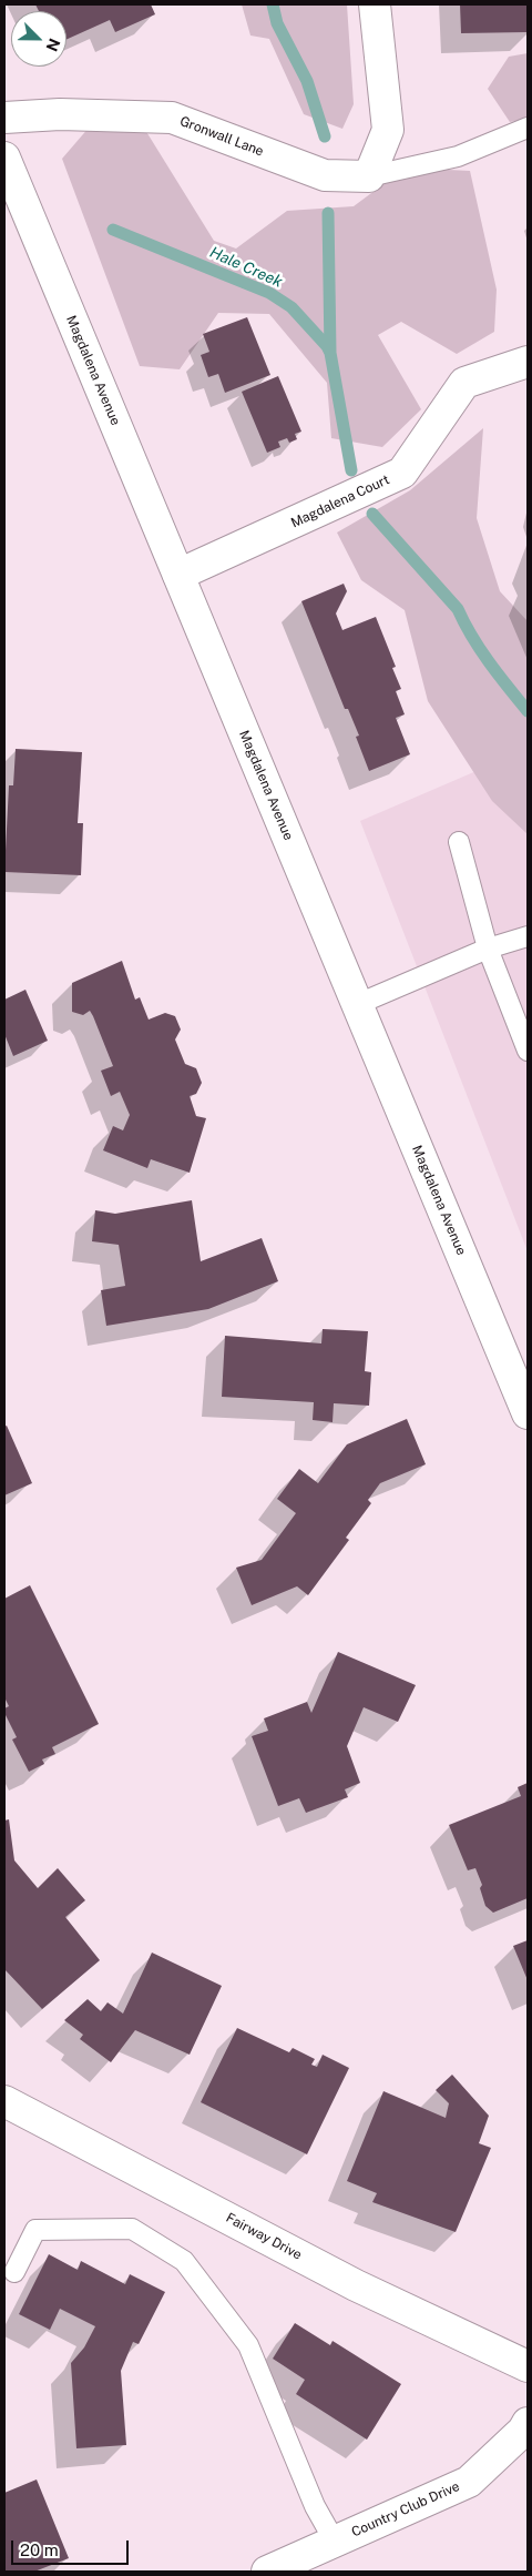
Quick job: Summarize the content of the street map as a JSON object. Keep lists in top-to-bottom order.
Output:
{
  "streets": {
    "street": [
      "Gronwall Lane",
      "Magdalena Avenue",
      "Magdalena Court",
      "Fairway Drive",
      "Country Club Drive"
    ]
  },
  "crossings": [
    ["Magdalena Avenue", "Magdalena Court"]
  ],
  "water": ["Hale Creek"],
  "scale_bar": "20 m",
  "north": "bottom right"
}
